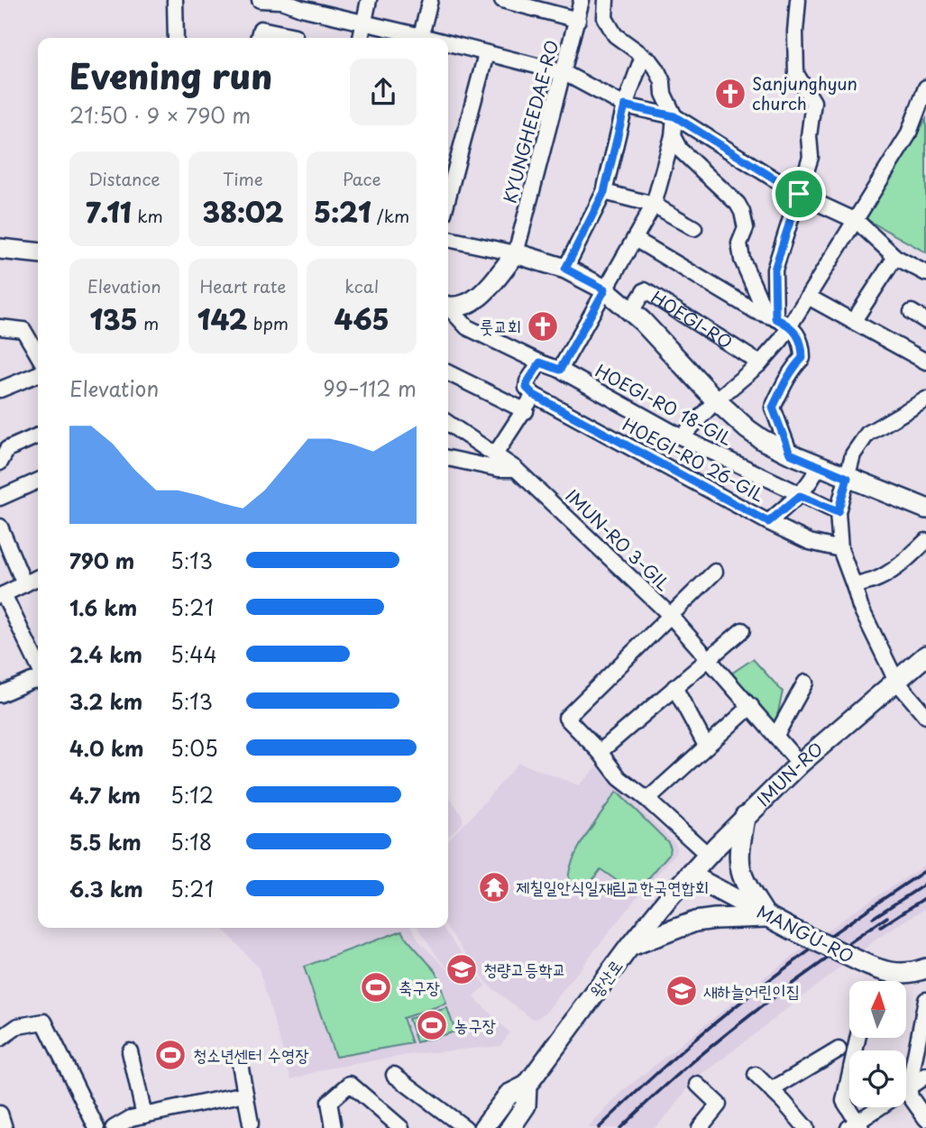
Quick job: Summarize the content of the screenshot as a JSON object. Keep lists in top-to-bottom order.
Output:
{
  "streets": {
    "main road": [
      "HOEGI-RO",
      "IMUN-RO",
      "MANGU-RO",
      "왕산로"
    ],
    "street": [
      "KYUNGHEEDAE-RO",
      "HOEGI-RO 18-GIL",
      "HOEGI-RO 26-GIL",
      "IMUN-RO 3-GIL"
    ]
  },
  "crossings": [
    ["KYUNGHEEDAE-RO", "HOEGI-RO"],
    ["IMUN-RO 3-GIL", "IMUN-RO"],
    ["IMUN-RO", "MANGU-RO"],
    ["IMUN-RO", "왕산로"],
    ["MANGU-RO", "왕산로"]
  ],
  "places": {
    "church": ["Sanjunghyun church", "룻교회"],
    "temple": ["제칠일안식일재림교한국연합회"],
    "school or university": ["청량고등학교", "새하늘어린이집"],
    "sports": ["축구장", "농구장", "청소년센터 수영장"]
  },
  "north": "top",
  "page": {
    "heading": ["Evening run", "21:50 · 9 × 790 m"],
    "stats": [
      ["Distance", "7.11 km"],
      ["Time", "38:02"],
      ["Pace", "5:21 /km"],
      ["Elevation", "135 m"],
      ["Heart rate", "142 bpm"],
      ["kcal", "465"]
    ],
    "chart": ["Elevation", "99–112 m"],
    "list": [
      {
        "name": "790 m",
        "note": "5:13"
      },
      {
        "name": "1.6 km",
        "note": "5:21"
      },
      {
        "name": "2.4 km",
        "note": "5:44"
      },
      {
        "name": "3.2 km",
        "note": "5:13"
      },
      {
        "name": "4.0 km",
        "note": "5:05"
      },
      {
        "name": "4.7 km",
        "note": "5:12"
      },
      {
        "name": "5.5 km",
        "note": "5:18"
      },
      {
        "name": "6.3 km",
        "note": "5:21"
      }
    ]
  }
}
